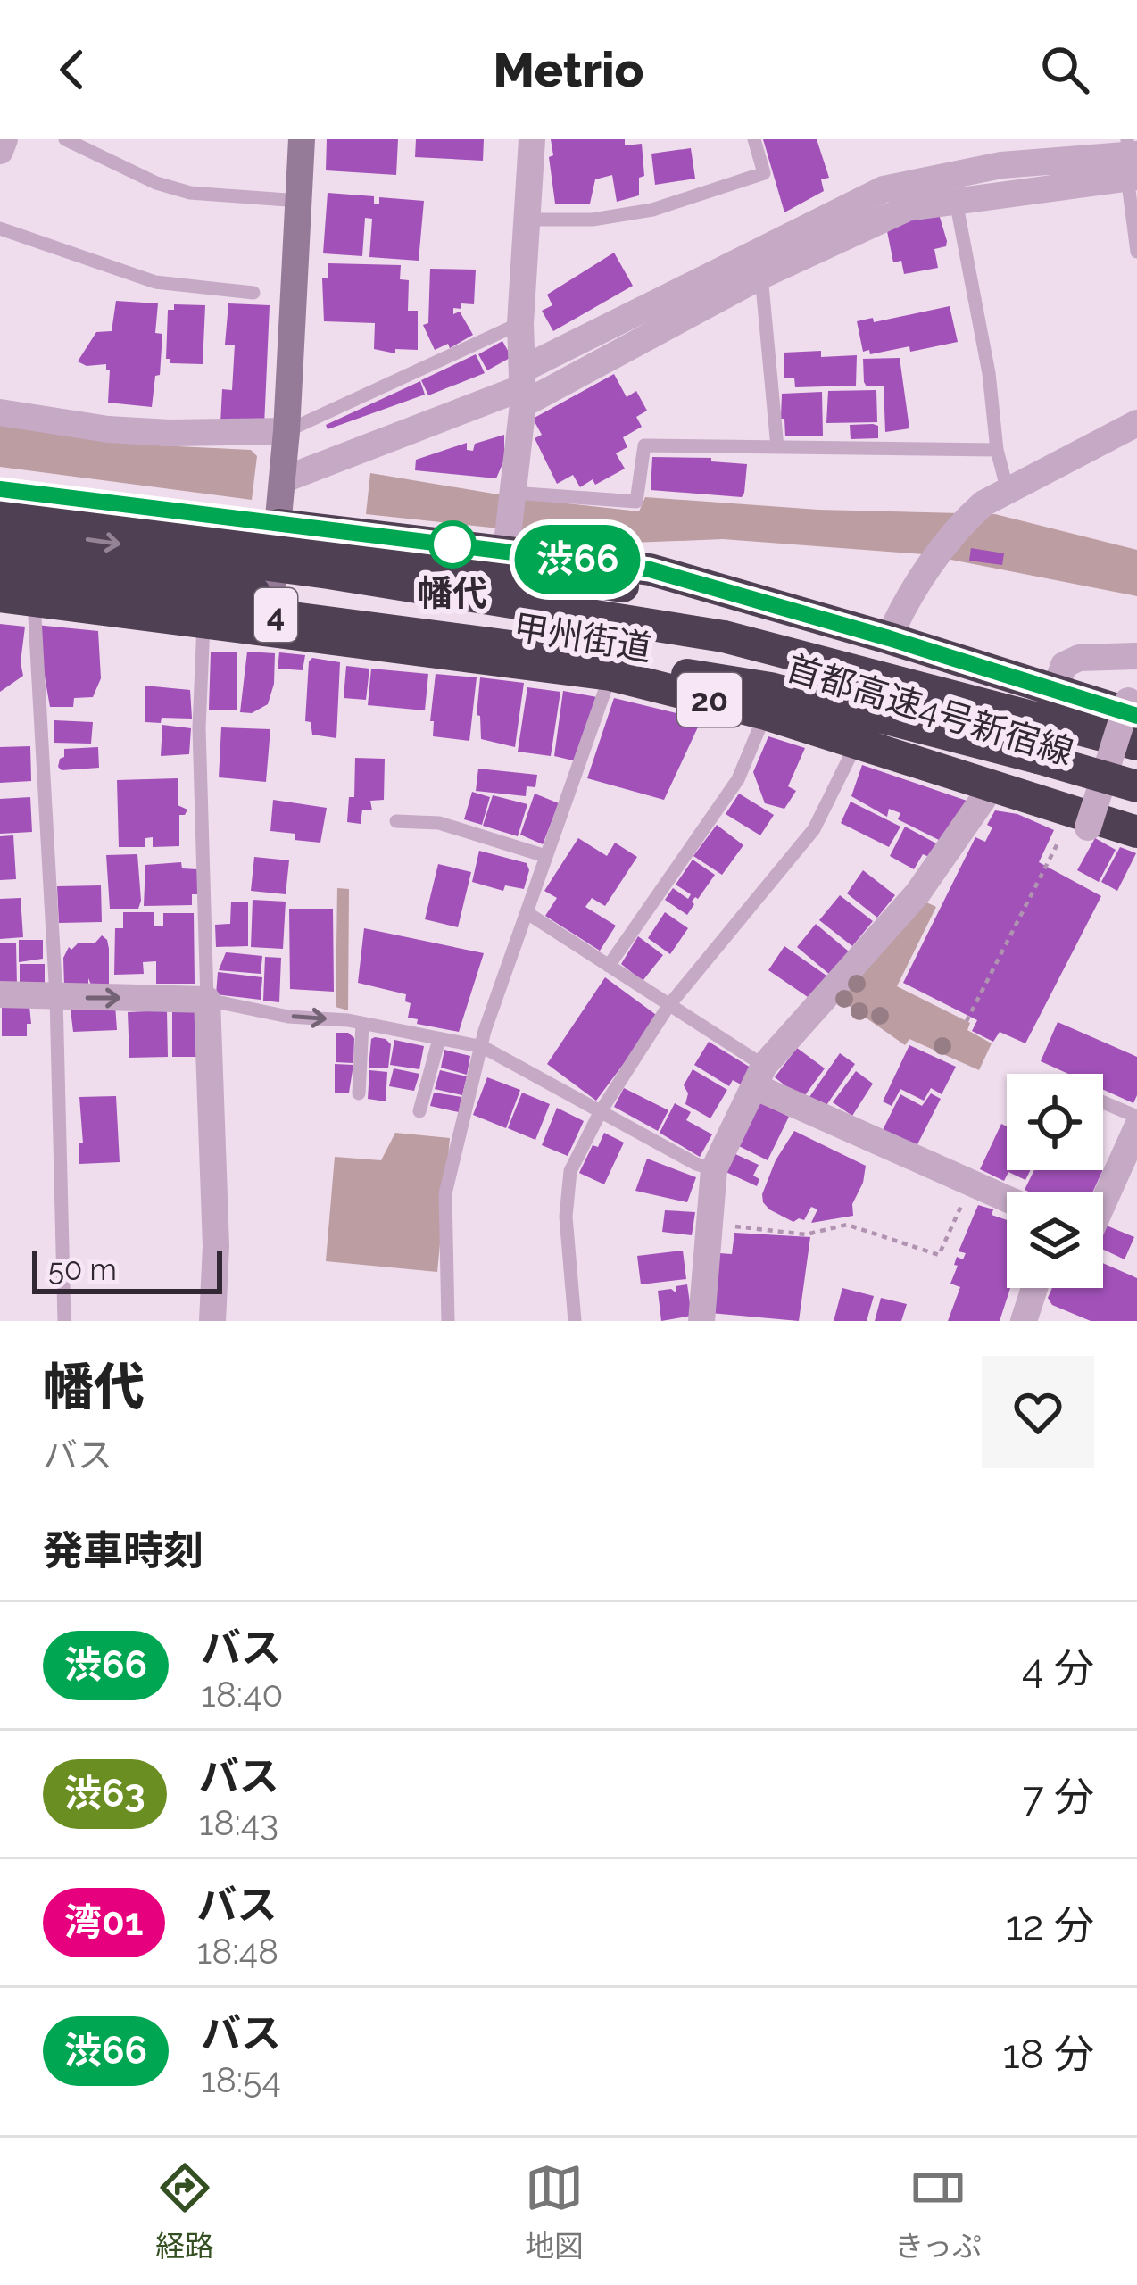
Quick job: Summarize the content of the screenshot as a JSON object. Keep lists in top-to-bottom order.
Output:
{
  "streets": {
    "highway": [
      "4",
      "甲州街道",
      "20",
      "首都高速4号新宿線"
    ]
  },
  "places": ["幡代"],
  "lines": ["bus line 渋66"],
  "scale_bar": "50 m",
  "page": {
    "header": "Metrio",
    "on_map": "渋66",
    "scale": "50 m",
    "heading": [
      ["幡代", "バス"],
      "発車時刻"
    ],
    "list": [
      {
        "mark": "渋66",
        "name": "バス",
        "note": "18:40",
        "value": "4 分"
      },
      {
        "mark": "渋63",
        "name": "バス",
        "note": "18:43",
        "value": "7 分"
      },
      {
        "mark": "湾01",
        "name": "バス",
        "note": "18:48",
        "value": "12 分"
      },
      {
        "mark": "渋66",
        "name": "バス",
        "note": "18:54",
        "value": "18 分"
      }
    ],
    "tabs": ["経路", "地図", "きっぷ"]
  }
}
